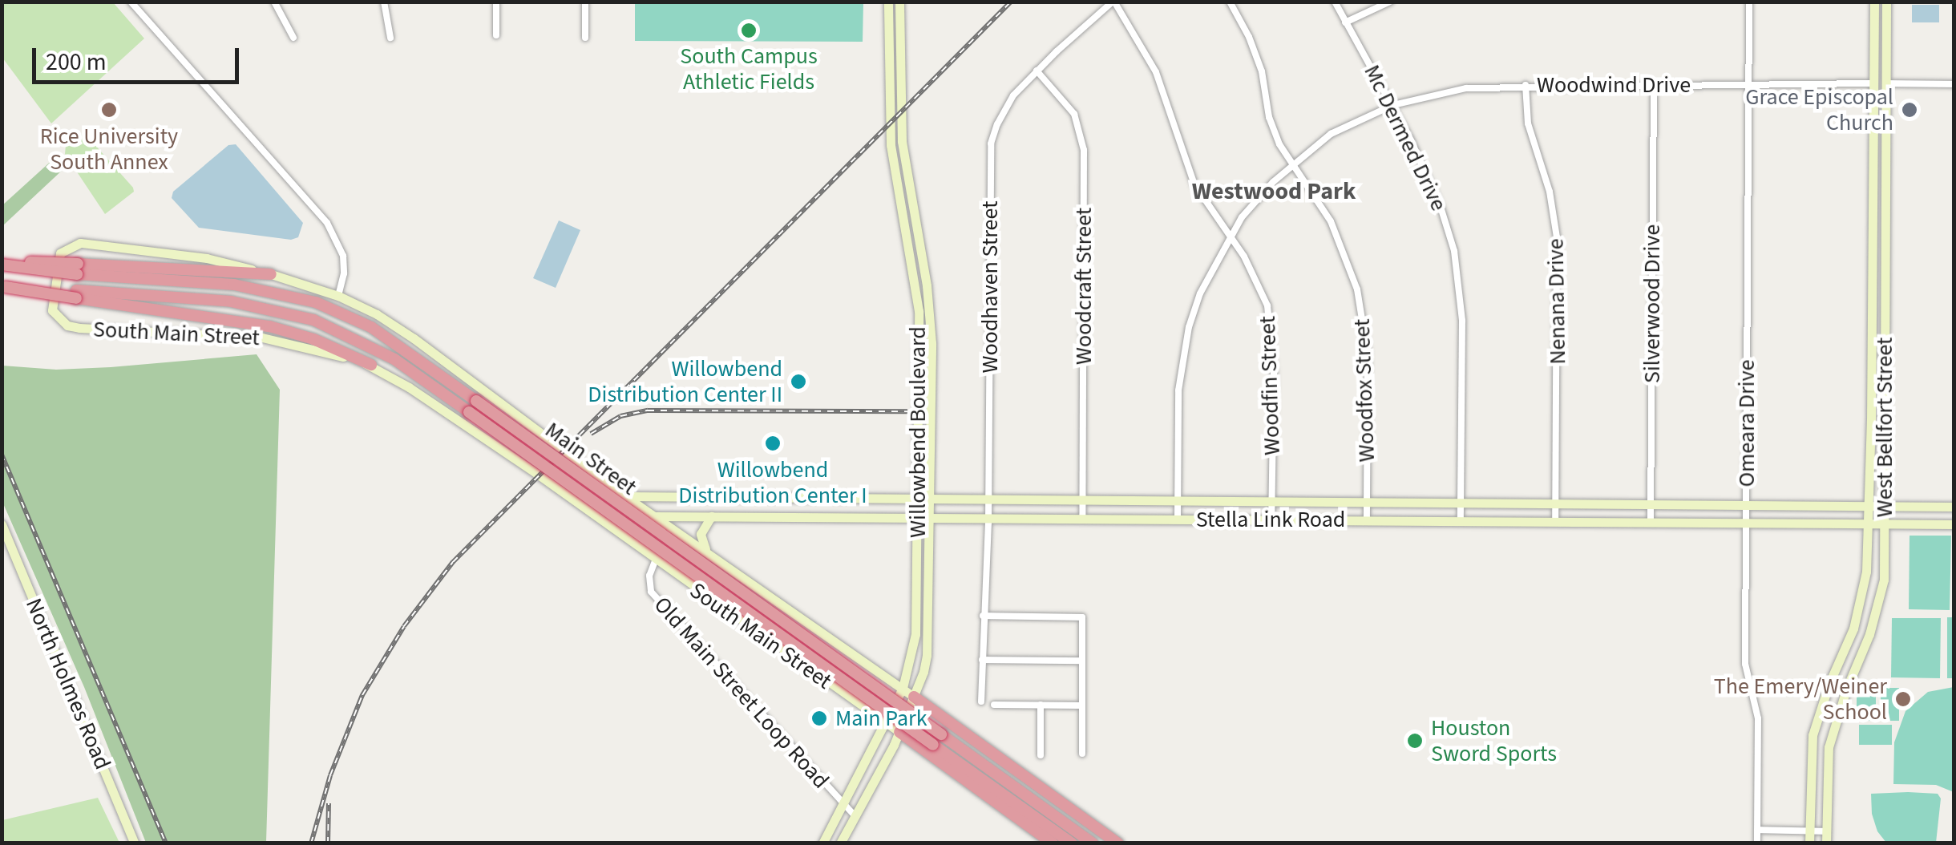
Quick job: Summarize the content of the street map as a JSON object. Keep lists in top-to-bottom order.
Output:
{
  "streets": {
    "highway": ["Main Street"],
    "main road": [
      "South Main Street",
      "West Bellfort Street",
      "Willowbend Boulevard",
      "Stella Link Road",
      "North Holmes Road"
    ],
    "street": [
      "Woodwind Drive",
      "Mc Dermed Drive",
      "Woodcraft Street",
      "Woodhaven Street",
      "Nenana Drive",
      "Silverwood Drive",
      "Woodfin Street",
      "Woodfox Street",
      "Omeara Drive",
      "Old Main Street Loop Road"
    ]
  },
  "crossings": [
    ["Woodwind Drive", "Mc Dermed Drive"],
    ["Woodwind Drive", "Nenana Drive"],
    ["Woodwind Drive", "Silverwood Drive"],
    ["Woodwind Drive", "Woodfin Street"],
    ["Woodwind Drive", "Woodfox Street"],
    ["Woodwind Drive", "Omeara Drive"],
    ["Woodwind Drive", "West Bellfort Street"],
    ["Woodwind Drive", "Stella Link Road"],
    ["Mc Dermed Drive", "Stella Link Road"],
    ["Woodcraft Street", "Woodhaven Street"],
    ["Woodcraft Street", "Stella Link Road"],
    ["Woodhaven Street", "Woodfin Street"],
    ["Woodhaven Street", "Stella Link Road"],
    ["Nenana Drive", "Stella Link Road"],
    ["Silverwood Drive", "Stella Link Road"],
    ["South Main Street", "Willowbend Boulevard"],
    ["South Main Street", "Stella Link Road"],
    ["South Main Street", "Old Main Street Loop Road"],
    ["Woodfin Street", "Stella Link Road"],
    ["Woodfox Street", "Stella Link Road"],
    ["Omeara Drive", "Stella Link Road"],
    ["West Bellfort Street", "Stella Link Road"],
    ["Willowbend Boulevard", "Stella Link Road"],
    ["Willowbend Boulevard", "Old Main Street Loop Road"]
  ],
  "districts": ["Westwood Park"],
  "places": [
    "South Campus Athletic Fields",
    "Rice University South Annex",
    "Grace Episcopal Church",
    "Willowbend Distribution Center II",
    "Willowbend Distribution Center I",
    "The Emery/Weiner School",
    "Main Park",
    "Houston Sword Sports"
  ],
  "scale_bar": "200 m"
}
